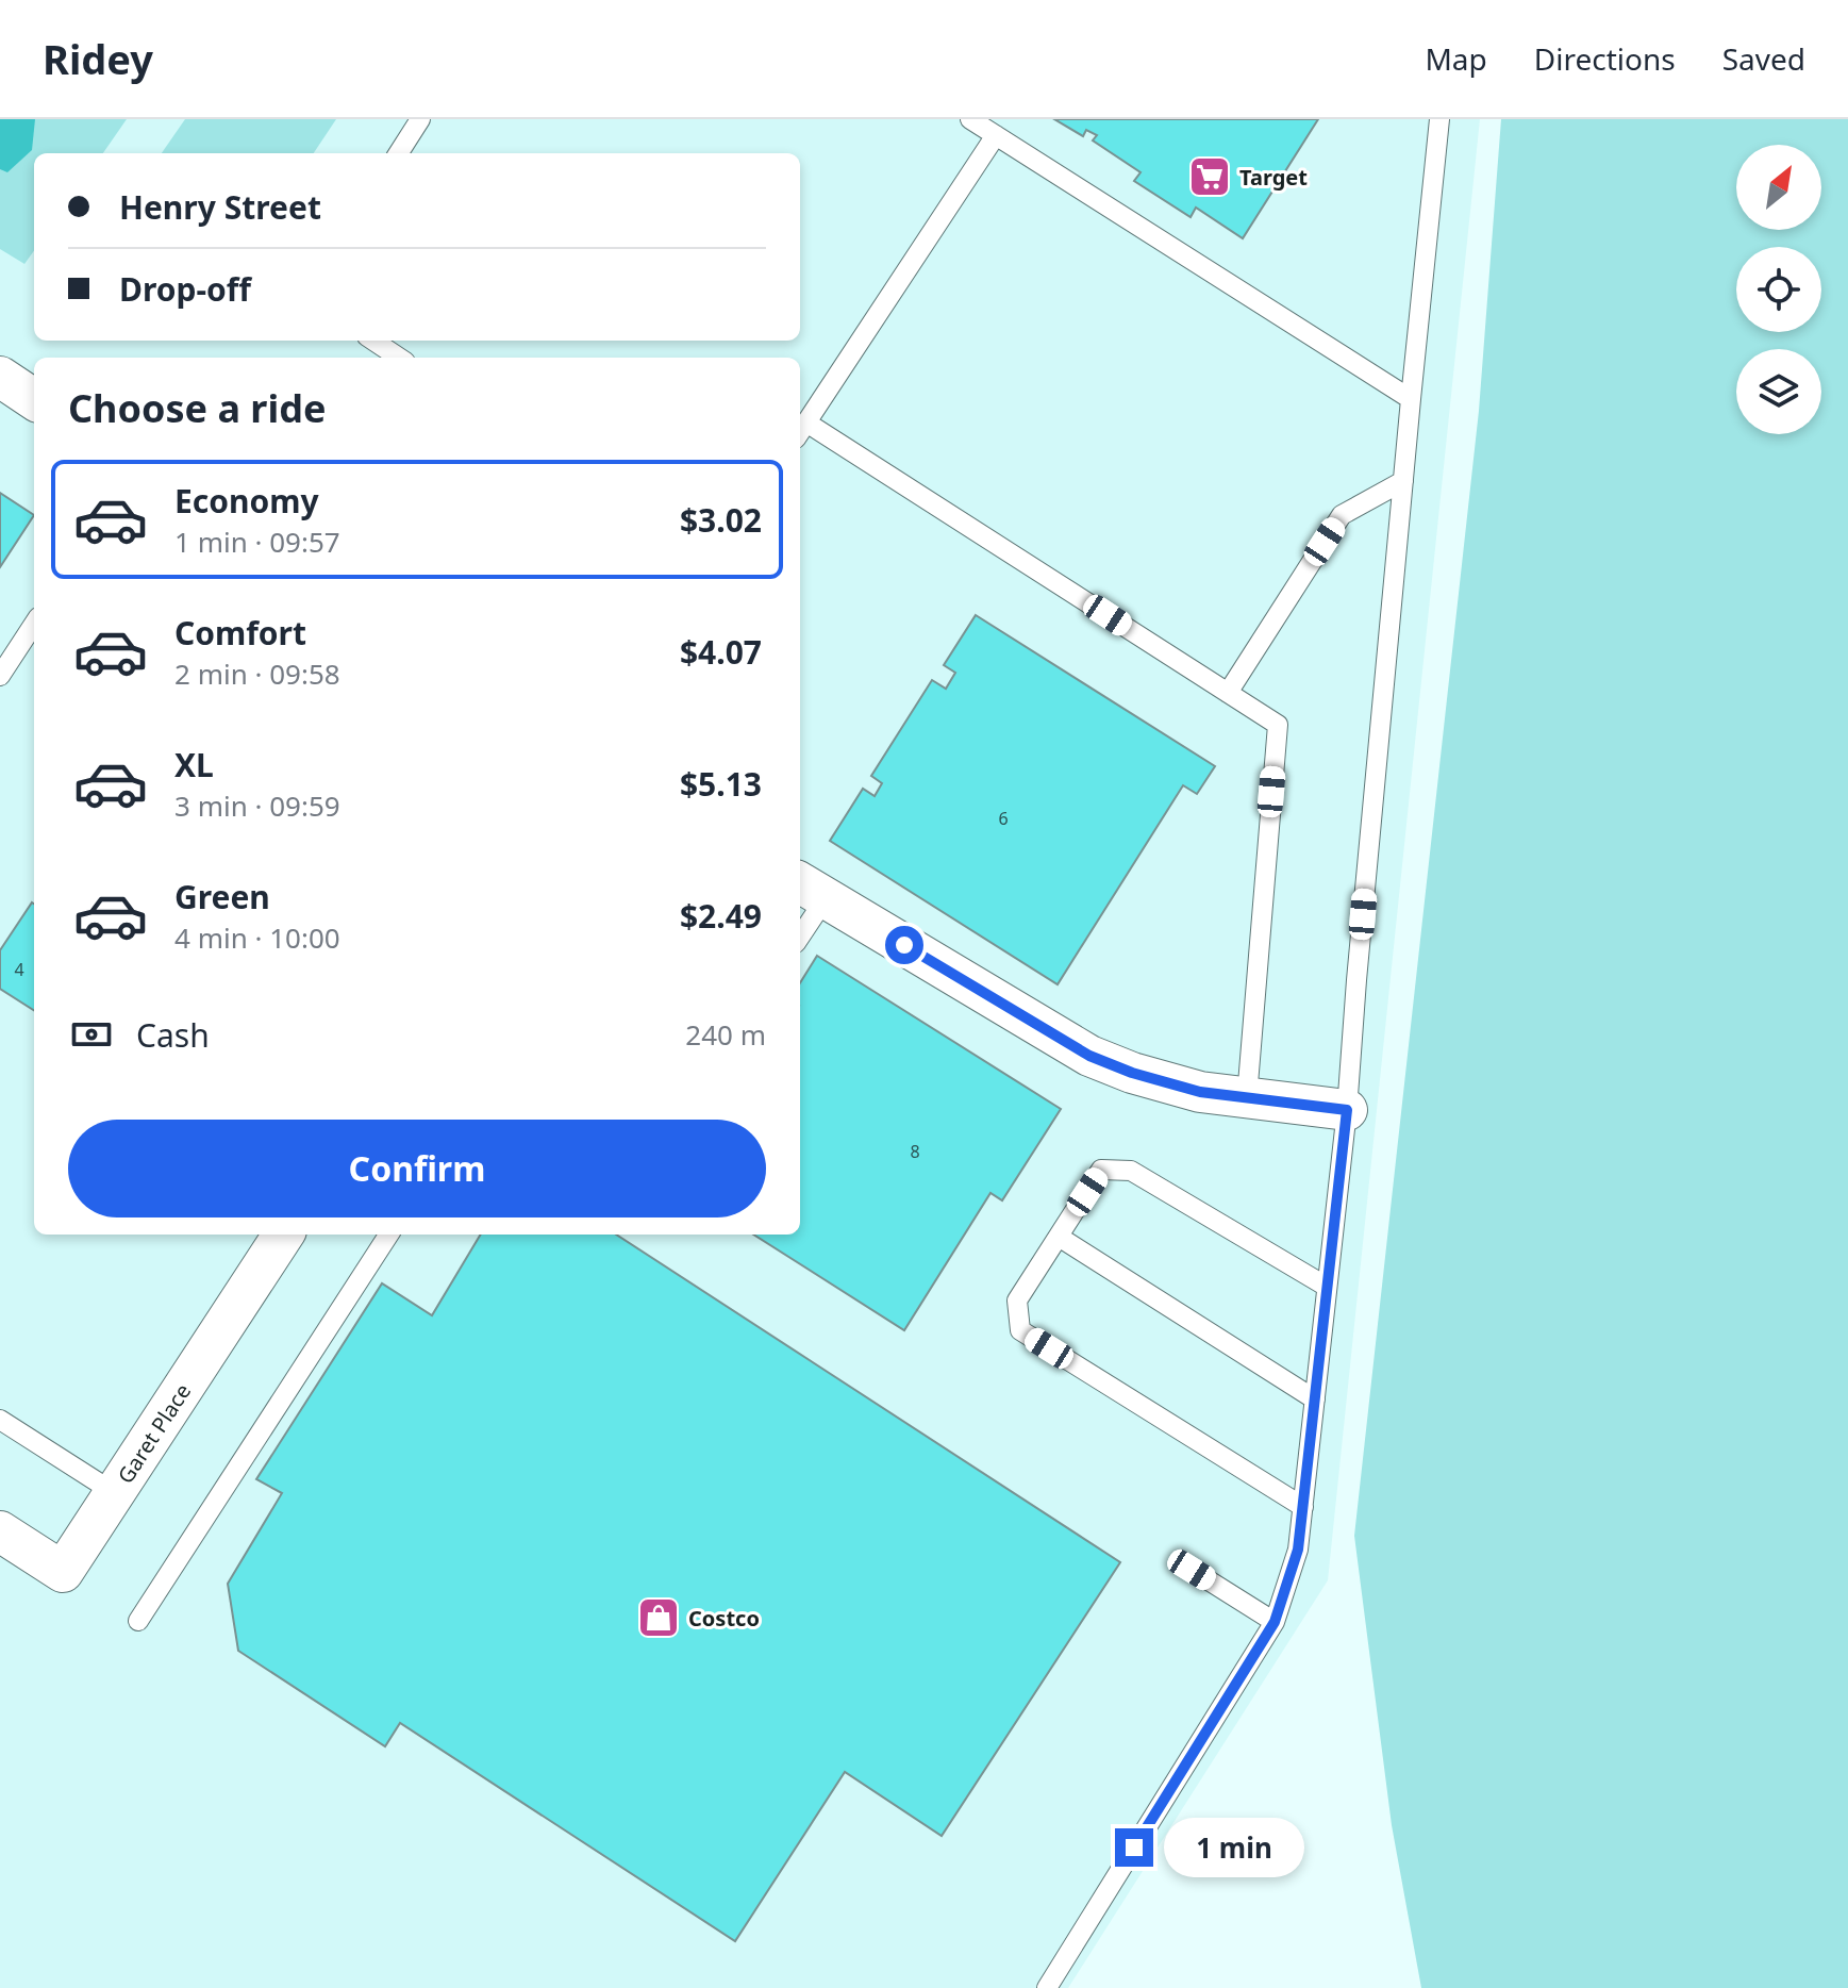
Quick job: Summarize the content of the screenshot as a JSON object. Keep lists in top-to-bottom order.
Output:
{
  "streets": {
    "street": ["Garet Place"]
  },
  "places": {
    "supermarket": ["Target"],
    "shop": ["Costco"]
  },
  "house_numbers": ["6", "4", "8"],
  "north": "top right",
  "page": {
    "header": "Ridey",
    "nav": ["Map", "Directions", "Saved"],
    "banner": ["Henry Street", "Drop-off"],
    "heading": "Choose a ride",
    "list": [
      {
        "name": "Economy",
        "note": "1 min · 09:57",
        "value": "$3.02"
      },
      {
        "name": "Comfort",
        "note": "2 min · 09:58",
        "value": "$4.07"
      },
      {
        "name": "XL",
        "note": "3 min · 09:59",
        "value": "$5.13"
      },
      {
        "name": "Green",
        "note": "4 min · 10:00",
        "value": "$2.49"
      }
    ],
    "pay": ["Cash", "240 m"],
    "buttons": "Confirm",
    "bubble": "1 min"
  }
}
